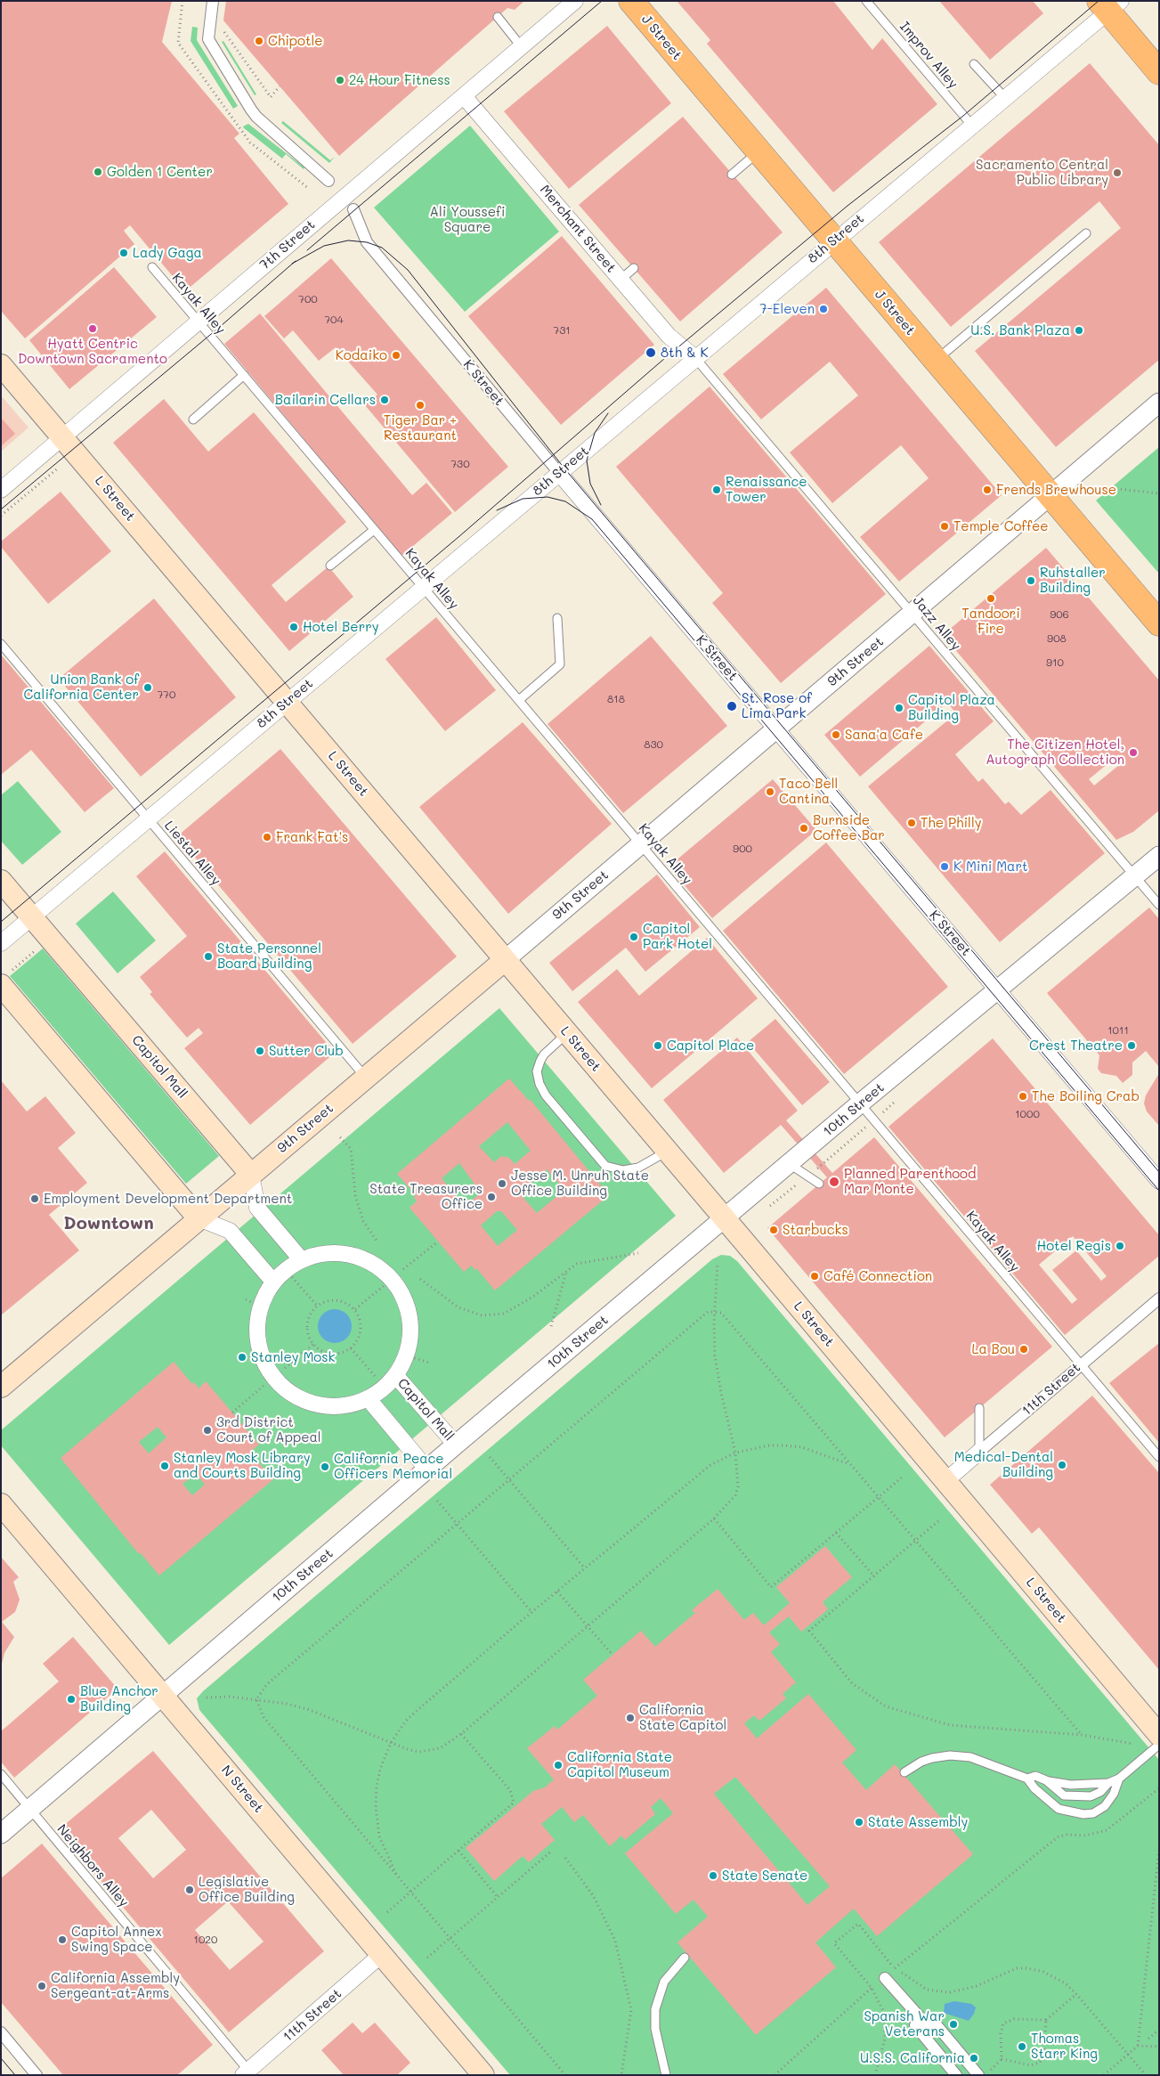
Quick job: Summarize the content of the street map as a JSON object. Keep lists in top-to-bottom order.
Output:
{
  "streets": {
    "main road": [
      "J Street",
      "L Street",
      "9th Street",
      "Capitol Mall",
      "N Street"
    ],
    "street": [
      "Merchant Street",
      "8th Street",
      "7th Street",
      "K Street",
      "10th Street",
      "11th Street"
    ],
    "lane": [
      "Improv Alley",
      "Kayak Alley",
      "Jazz Alley",
      "Liestal Alley",
      "Neighbors Alley"
    ]
  },
  "crossings": [
    ["J Street", "8th Street"],
    ["J Street", "9th Street"],
    ["Improv Alley", "8th Street"],
    ["Merchant Street", "8th Street"],
    ["Merchant Street", "7th Street"],
    ["Merchant Street", "Jazz Alley"],
    ["8th Street", "Kayak Alley"],
    ["8th Street", "K Street"],
    ["8th Street", "L Street"],
    ["8th Street", "Jazz Alley"],
    ["8th Street", "Liestal Alley"],
    ["8th Street", "Capitol Mall"],
    ["7th Street", "Kayak Alley"],
    ["7th Street", "L Street"],
    ["Kayak Alley", "9th Street"],
    ["Kayak Alley", "10th Street"],
    ["Kayak Alley", "11th Street"],
    ["K Street", "9th Street"],
    ["K Street", "10th Street"],
    ["L Street", "9th Street"],
    ["L Street", "10th Street"],
    ["L Street", "11th Street"],
    ["Jazz Alley", "9th Street"],
    ["Jazz Alley", "10th Street"],
    ["9th Street", "Liestal Alley"],
    ["9th Street", "Capitol Mall"],
    ["Capitol Mall", "10th Street"],
    ["10th Street", "N Street"],
    ["10th Street", "Neighbors Alley"],
    ["11th Street", "N Street"],
    ["11th Street", "Neighbors Alley"]
  ],
  "districts": ["Downtown"],
  "parks": ["Ali Youssefi Square"],
  "places": [
    "Chipotle",
    "24 Hour Fitness",
    "Golden 1 Center",
    "Sacramento Central Public Library",
    "Lady Gaga",
    "7-Eleven",
    "Hyatt Centric Downtown Sacramento",
    "U.S. Bank Plaza",
    "8th & K",
    "Kodaiko",
    "Bailarin Cellars",
    "Tiger Bar + Restaurant",
    "Renaissance Tower",
    "Frends Brewhouse",
    "Temple Coffee",
    "Ruhstaller Building",
    "Tandoori Fire",
    "Hotel Berry",
    "Union Bank of California Center",
    "St. Rose of Lima Park",
    "Capitol Plaza Building",
    "Sana'a Cafe",
    "The Citizen Hotel, Autograph Collection",
    "Taco Bell Cantina",
    "The Philly",
    "Burnside Coffee Bar",
    "Frank Fat's",
    "K Mini Mart",
    "Capitol Park Hotel",
    "State Personnel Board Building",
    "Capitol Place",
    "Crest Theatre",
    "Sutter Club",
    "The Boiling Crab",
    "Planned Parenthood Mar Monte",
    "Jesse M. Unruh State Office Building",
    "State Treasurers Office",
    "Employment Development Department",
    "Starbucks",
    "Hotel Regis",
    "Café Connection",
    "La Bou",
    "Stanley Mosk",
    "3rd District Court of Appeal",
    "Medical-Dental Building",
    "Stanley Mosk Library and Courts Building",
    "California Peace Officers Memorial",
    "Blue Anchor Building",
    "California State Capitol",
    "California State Capitol Museum",
    "State Assembly",
    "State Senate",
    "Legislative Office Building",
    "Capitol Annex Swing Space",
    "California Assembly Sergeant-at-Arms",
    "Spanish War Veterans",
    "Thomas Starr King",
    "U.S.S. California"
  ],
  "house_numbers": [
    "700",
    "704",
    "731",
    "730",
    "906",
    "908",
    "910",
    "770",
    "818",
    "830",
    "900",
    "1011",
    "1000",
    "1020"
  ]
}
